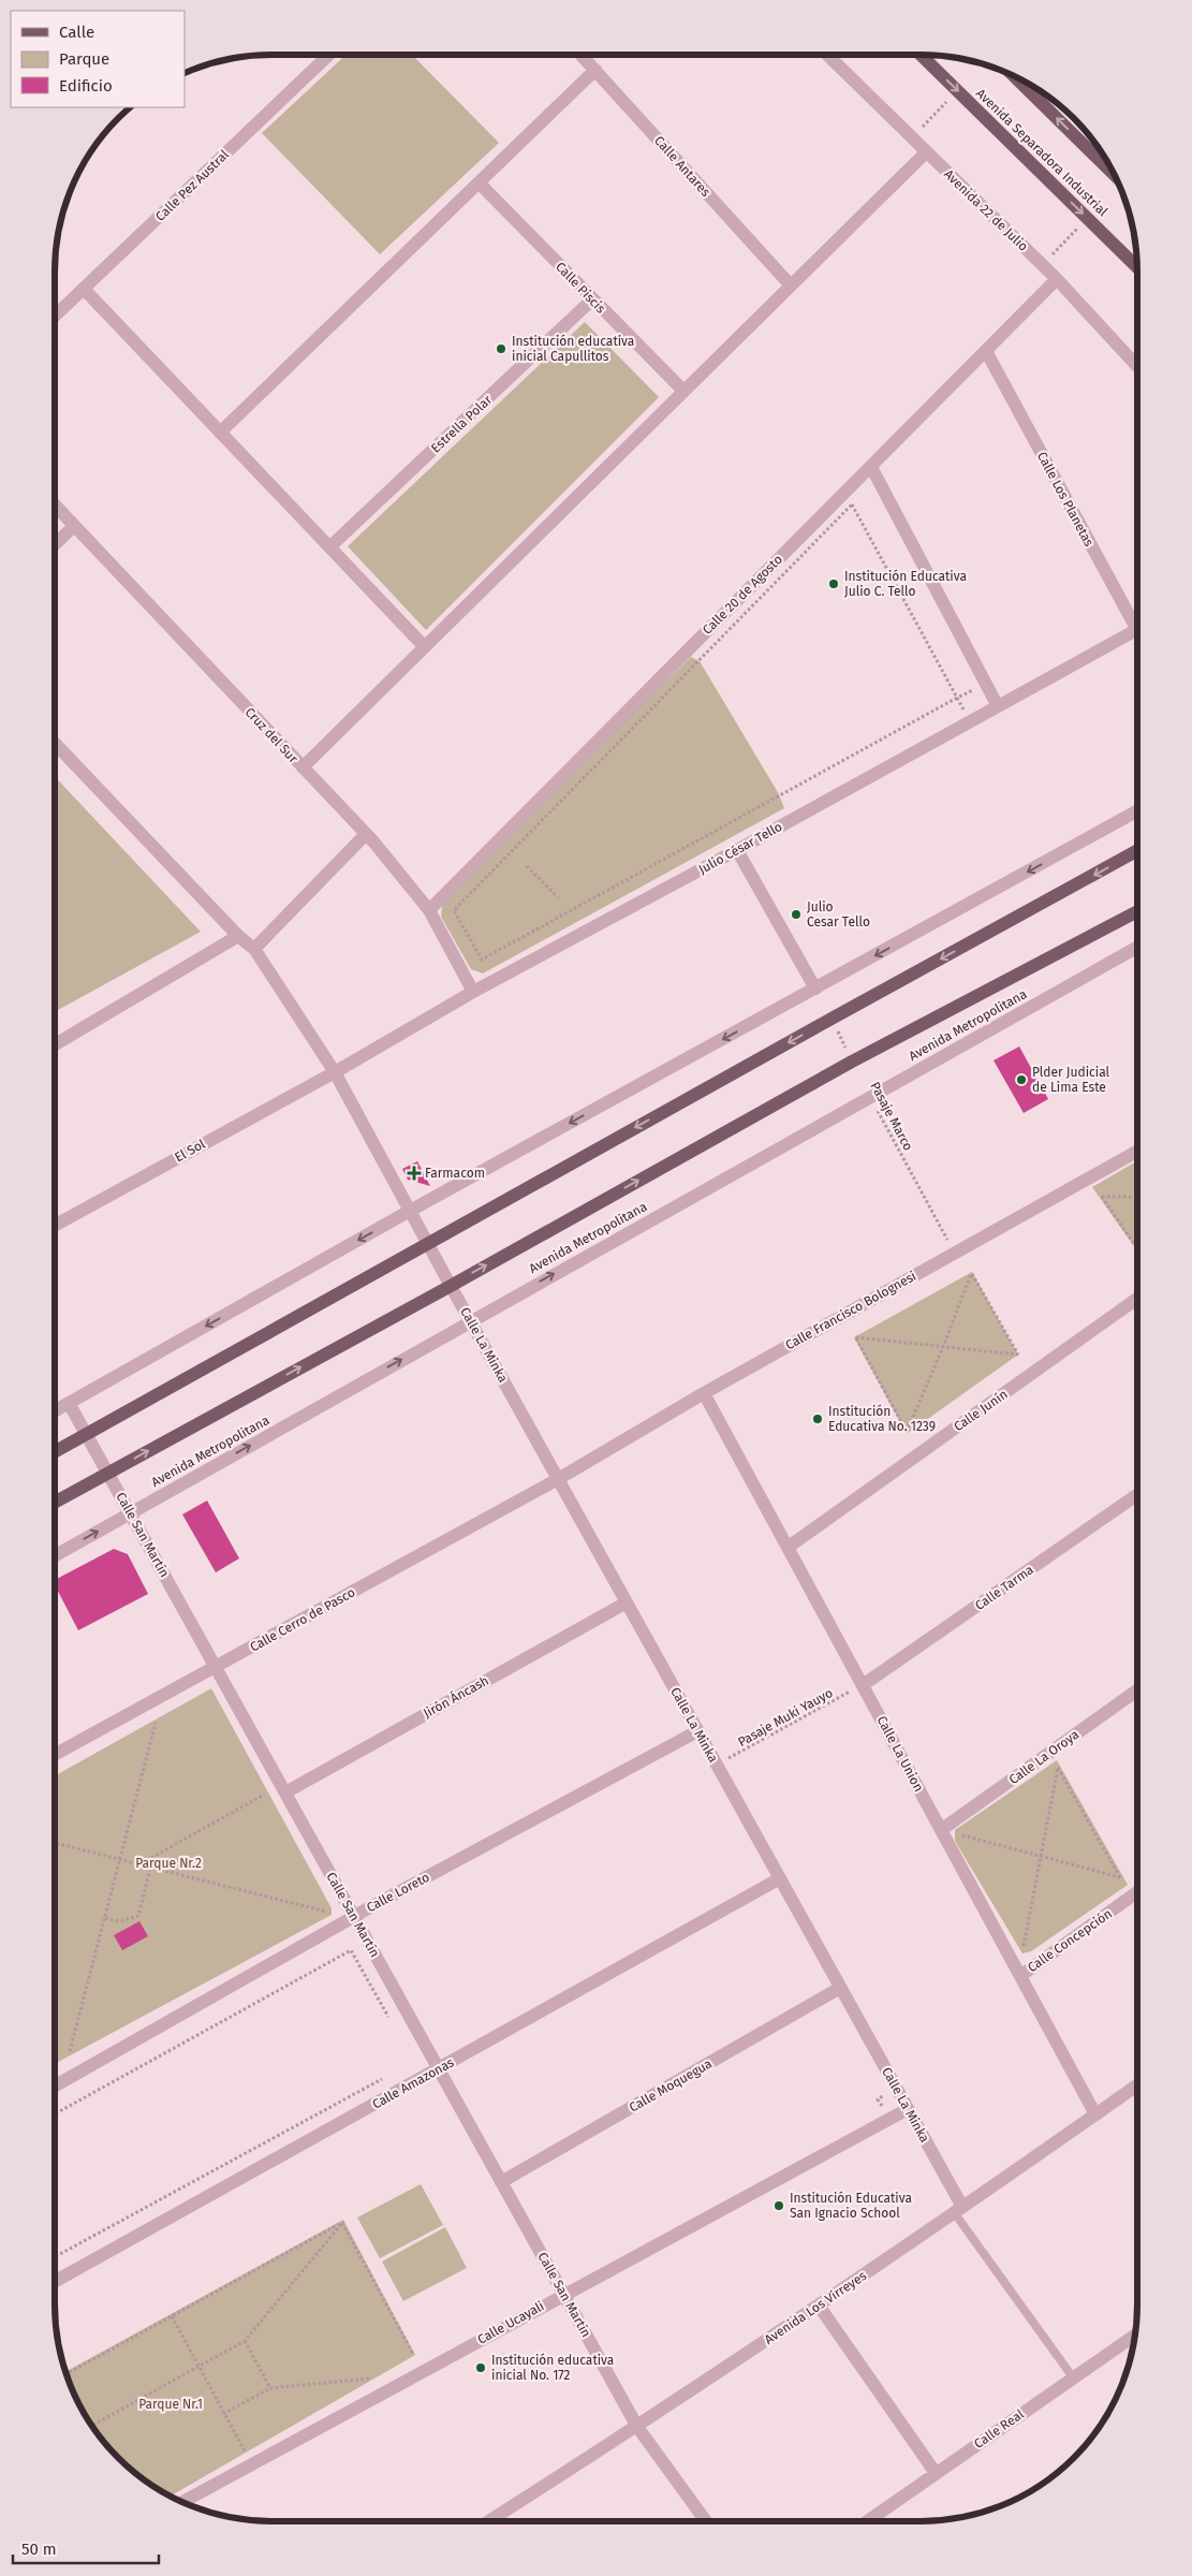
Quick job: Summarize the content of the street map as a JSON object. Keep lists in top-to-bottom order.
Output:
{
  "streets": {
    "main road": ["Avenida Separadora Industrial", "Avenida Metropolitana"],
    "street": [
      "Calle Antares",
      "Calle Pez Austral",
      "Avenida 22 de Julio",
      "Calle Piscis",
      "Estrella Polar",
      "Calle Los Planetas",
      "Calle 20 de Agosto",
      "Cruz del Sur",
      "Julio César Tello",
      "El Sol",
      "Calle Francisco Bolognesi",
      "Calle La Minka",
      "Calle Junín",
      "Calle San Martín",
      "Calle Tarma",
      "Calle Cerro de Pasco",
      "Jirón Áncash",
      "Calle La Union",
      "Calle La Oroya",
      "Calle Loreto",
      "Calle Concepción",
      "Calle Amazonas",
      "Calle Moquegua",
      "Avenida Los Virreyes",
      "Calle Ucayali",
      "Calle Real"
    ],
    "path": ["Pasaje Marco", "Pasaje Muki Yauyo"]
  },
  "crossings": [
    ["Avenida 22 de Julio", "Calle 20 de Agosto"],
    ["Calle Piscis", "Estrella Polar"],
    ["Calle Los Planetas", "Calle 20 de Agosto"],
    ["Calle 20 de Agosto", "Cruz del Sur"],
    ["Cruz del Sur", "Julio César Tello"],
    ["Julio César Tello", "El Sol"],
    ["Julio César Tello", "Calle La Minka"],
    ["Avenida Metropolitana", "Pasaje Marco"],
    ["Avenida Metropolitana", "Calle La Minka"],
    ["Avenida Metropolitana", "Calle San Martín"],
    ["Pasaje Marco", "Calle Francisco Bolognesi"],
    ["El Sol", "Calle La Minka"],
    ["Calle Francisco Bolognesi", "Calle La Minka"],
    ["Calle Francisco Bolognesi", "Calle Cerro de Pasco"],
    ["Calle Francisco Bolognesi", "Calle La Union"],
    ["Calle La Minka", "Calle Cerro de Pasco"],
    ["Calle La Minka", "Jirón Áncash"],
    ["Calle La Minka", "Pasaje Muki Yauyo"],
    ["Calle La Minka", "Calle Loreto"],
    ["Calle La Minka", "Calle Amazonas"],
    ["Calle La Minka", "Calle Moquegua"],
    ["Calle La Minka", "Avenida Los Virreyes"],
    ["Calle La Minka", "Calle Ucayali"],
    ["Calle Junín", "Calle La Union"],
    ["Calle San Martín", "Calle Cerro de Pasco"],
    ["Calle San Martín", "Jirón Áncash"],
    ["Calle San Martín", "Calle Loreto"],
    ["Calle San Martín", "Calle Amazonas"],
    ["Calle San Martín", "Calle Moquegua"],
    ["Calle San Martín", "Avenida Los Virreyes"],
    ["Calle San Martín", "Calle Ucayali"],
    ["Calle Tarma", "Pasaje Muki Yauyo"],
    ["Calle Tarma", "Calle La Union"],
    ["Pasaje Muki Yauyo", "Calle La Union"],
    ["Calle La Union", "Calle La Oroya"],
    ["Calle La Union", "Calle Concepción"],
    ["Calle La Union", "Avenida Los Virreyes"]
  ],
  "parks": ["Parque Nr.2", "Parque Nr.1"],
  "places": {
    "other": [
      "Institución educativa inicial Capullitos",
      "Institución Educativa Julio C. Tello",
      "Julio Cesar Tello",
      "Plder Judicial de Lima Este",
      "Institución Educativa No. 1239",
      "Institución Educativa San Ignacio School",
      "Institución educativa inicial No. 172"
    ],
    "health": ["Farmacom"]
  },
  "legend": ["Calle", "Parque", "Edificio"],
  "scale_bar": "50 m"
}
